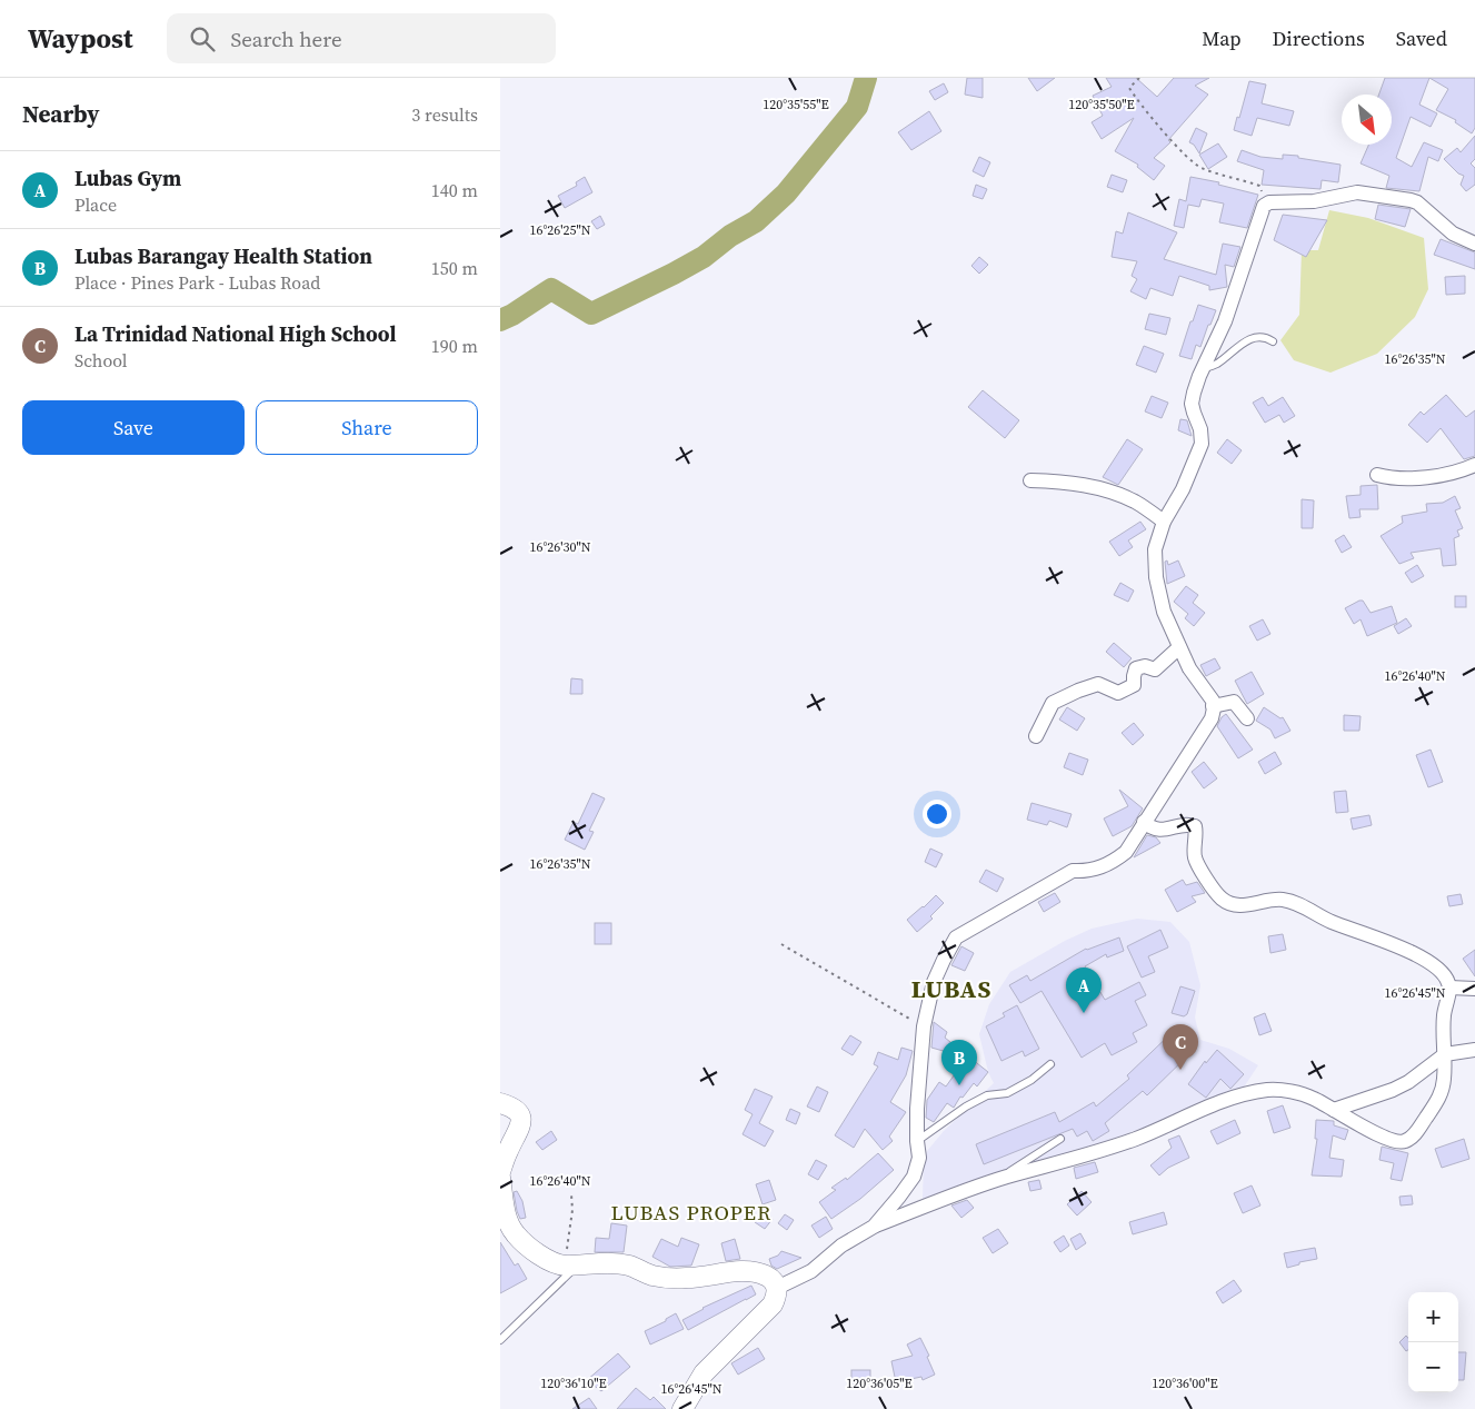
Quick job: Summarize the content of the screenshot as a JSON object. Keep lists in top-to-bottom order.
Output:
{
  "districts": ["LUBAS", "LUBAS PROPER"],
  "north": "bottom right",
  "page": {
    "header": "Waypost",
    "search": "Search here",
    "nav": ["Map", "Directions", "Saved"],
    "heading": ["Nearby", "3 results"],
    "list": [
      {
        "mark": "A",
        "name": "Lubas Gym",
        "note": "Place",
        "value": "140 m"
      },
      {
        "mark": "B",
        "name": "Lubas Barangay Health Station",
        "note": "Place · Pines Park - Lubas Road",
        "value": "150 m"
      },
      {
        "mark": "C",
        "name": "La Trinidad National High School",
        "note": "School",
        "value": "190 m"
      }
    ],
    "buttons": ["Save", "Share"],
    "pins": ["A", "C", "B"],
    "map_buttons": ["+", "−"]
  },
  "coordinates": [
    "120°35'55\"E",
    "120°35'50\"E",
    "16°26'25\"N",
    "16°26'35\"N",
    "16°26'30\"N",
    "16°26'40\"N",
    "16°26'45\"N",
    "120°36'10\"E",
    "120°36'05\"E",
    "120°36'00\"E"
  ]
}
